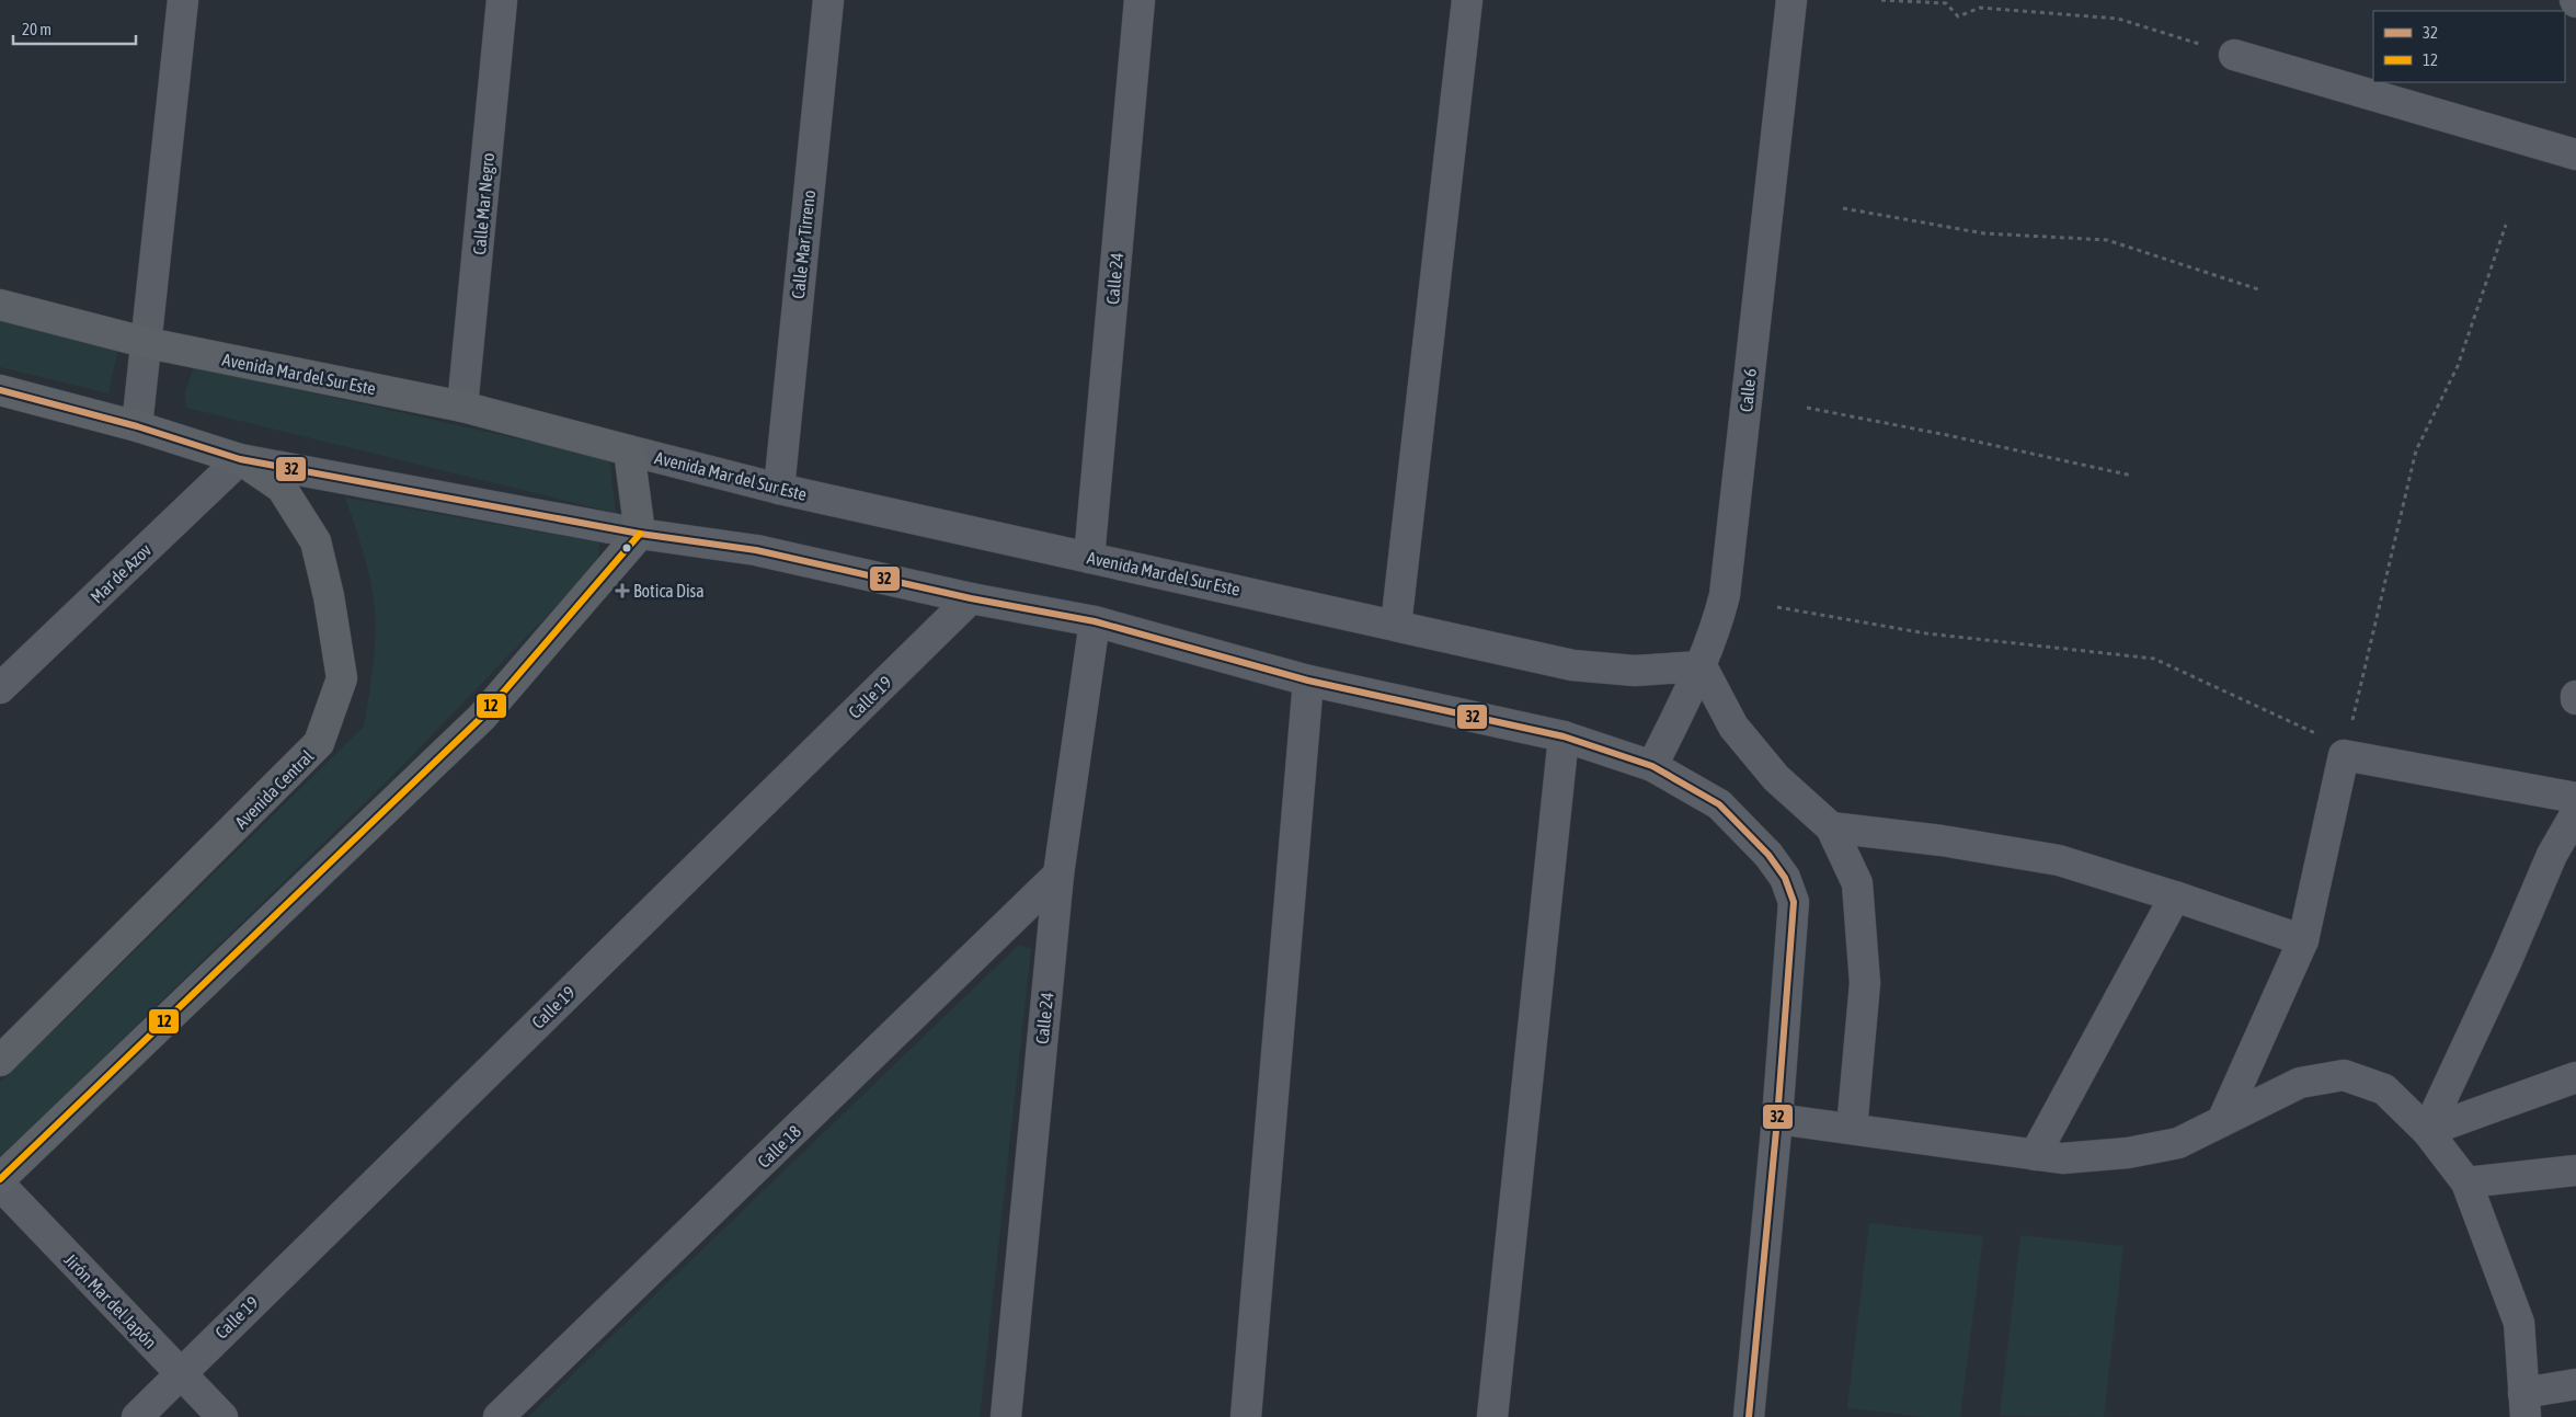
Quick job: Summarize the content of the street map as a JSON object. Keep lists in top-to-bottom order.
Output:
{
  "streets": {
    "main road": ["Avenida Mar del Sur Este", "Avenida Central"],
    "street": [
      "Calle Mar Negro",
      "Calle Mar Tirreno",
      "Calle 24",
      "Calle 6",
      "Mar de Azov",
      "Calle 19",
      "Calle 18",
      "Jirón Mar del Japón"
    ]
  },
  "crossings": [
    ["Calle Mar Negro", "Avenida Mar del Sur Este"],
    ["Calle Mar Tirreno", "Avenida Mar del Sur Este"],
    ["Calle 24", "Avenida Mar del Sur Este"],
    ["Calle 24", "Calle 18"],
    ["Avenida Mar del Sur Este", "Calle 6"],
    ["Mar de Azov", "Avenida Central"],
    ["Calle 19", "Jirón Mar del Japón"]
  ],
  "places": {
    "health": ["Botica Disa"]
  },
  "lines": ["transit line 32", "transit line 12"],
  "legend": ["32", "12"],
  "scale_bar": "20 m"
}
